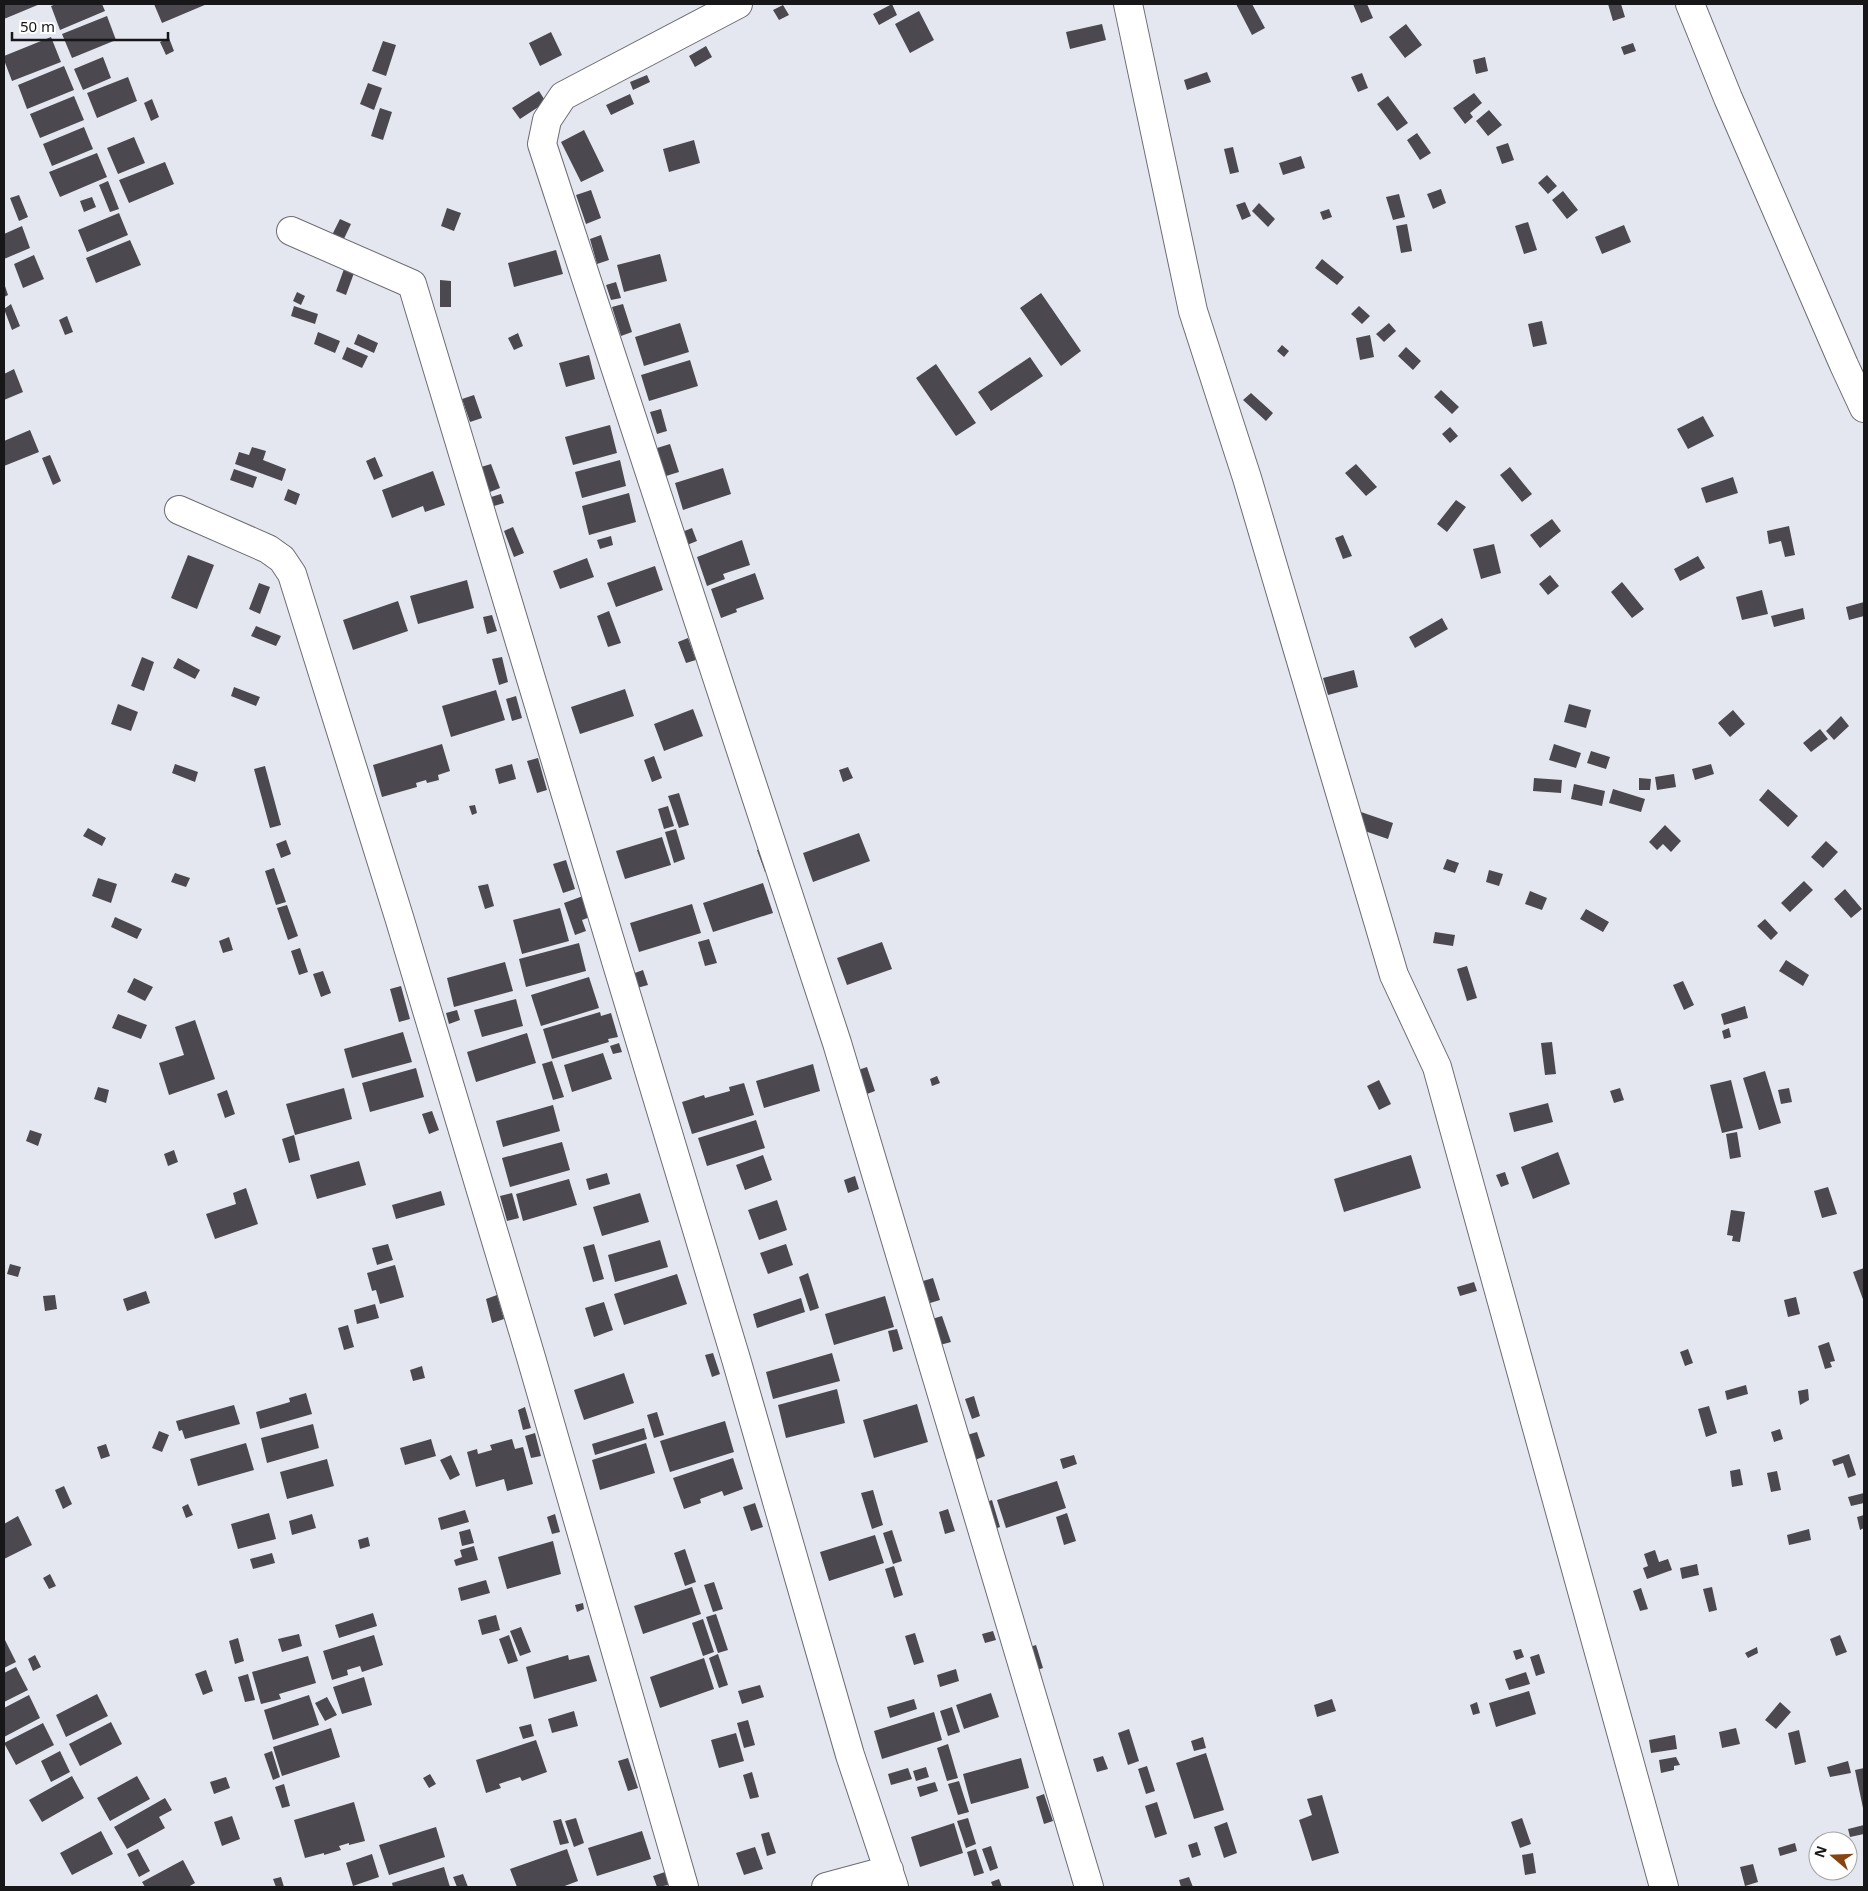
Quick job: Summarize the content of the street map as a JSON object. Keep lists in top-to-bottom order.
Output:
{
  "scale_bar": "50 m",
  "north": "left"
}
